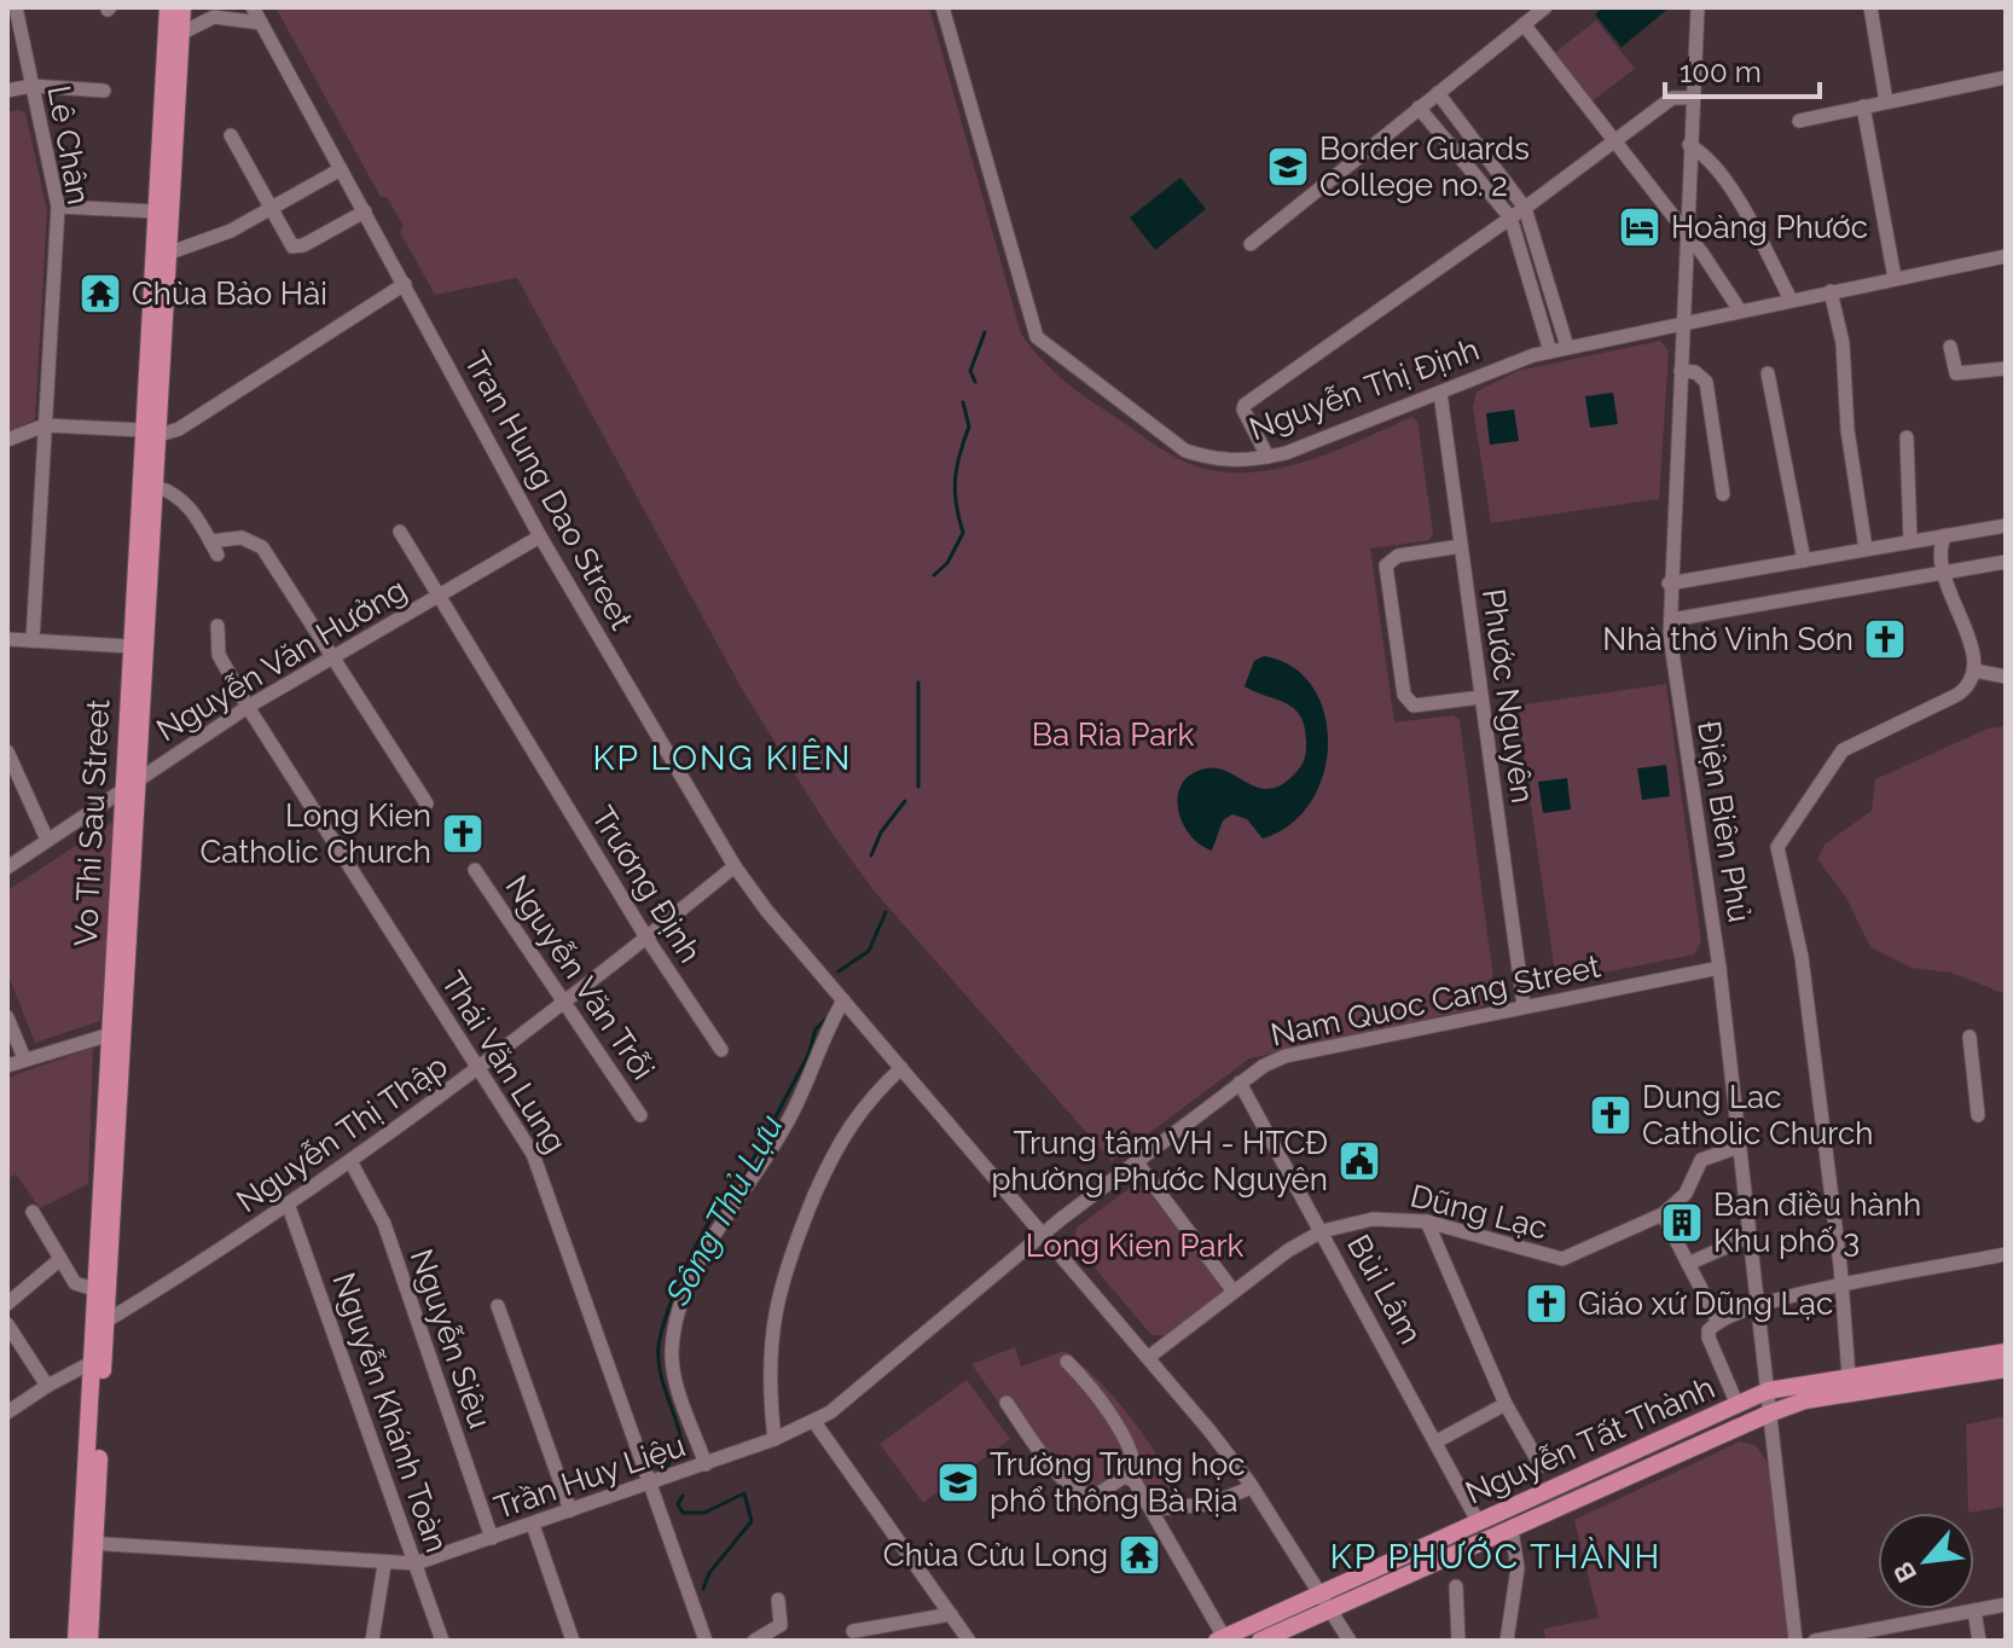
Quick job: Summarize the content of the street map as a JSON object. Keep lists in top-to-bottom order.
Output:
{
  "streets": {
    "main road": ["Vo Thi Sau Street", "Nguyễn Tất Thành"],
    "street": [
      "Lê Chân",
      "Nguyễn Thị Định",
      "Tran Hung Dao Street",
      "Nguyễn Văn Hưởng",
      "Phước Nguyên",
      "Điện Biên Phủ",
      "Trương Định",
      "Nguyễn Văn Trỗi",
      "Nam Quoc Cang Street",
      "Thái Văn Lung",
      "Nguyễn Thị Thập",
      "Dũng Lạc",
      "Bùi Lâm",
      "Nguyễn Siêu",
      "Nguyễn Khánh Toàn",
      "Trần Huy Liệu"
    ]
  },
  "crossings": [
    ["Nguyễn Thị Định", "Phước Nguyên"],
    ["Nguyễn Thị Định", "Điện Biên Phủ"],
    ["Tran Hung Dao Street", "Nguyễn Văn Hưởng"],
    ["Tran Hung Dao Street", "Nam Quoc Cang Street"],
    ["Tran Hung Dao Street", "Nguyễn Thị Thập"],
    ["Tran Hung Dao Street", "Dũng Lạc"],
    ["Tran Hung Dao Street", "Nguyễn Tất Thành"],
    ["Tran Hung Dao Street", "Trần Huy Liệu"],
    ["Nguyễn Văn Hưởng", "Vo Thi Sau Street"],
    ["Nguyễn Văn Hưởng", "Trương Định"],
    ["Nguyễn Văn Hưởng", "Thái Văn Lung"],
    ["Phước Nguyên", "Nam Quoc Cang Street"],
    ["Điện Biên Phủ", "Nam Quoc Cang Street"],
    ["Điện Biên Phủ", "Dũng Lạc"],
    ["Điện Biên Phủ", "Nguyễn Tất Thành"],
    ["Vo Thi Sau Street", "Nguyễn Thị Thập"],
    ["Vo Thi Sau Street", "Trần Huy Liệu"],
    ["Trương Định", "Nguyễn Thị Thập"],
    ["Nguyễn Văn Trỗi", "Nguyễn Thị Thập"],
    ["Nam Quoc Cang Street", "Bùi Lâm"],
    ["Nam Quoc Cang Street", "Trần Huy Liệu"],
    ["Thái Văn Lung", "Nguyễn Thị Thập"],
    ["Thái Văn Lung", "Trần Huy Liệu"],
    ["Nguyễn Thị Thập", "Nguyễn Siêu"],
    ["Nguyễn Thị Thập", "Nguyễn Khánh Toàn"],
    ["Dũng Lạc", "Bùi Lâm"],
    ["Bùi Lâm", "Nguyễn Tất Thành"],
    ["Nguyễn Siêu", "Trần Huy Liệu"],
    ["Nguyễn Khánh Toàn", "Trần Huy Liệu"]
  ],
  "districts": ["KP LONG KIÊN", "KP PHƯỚC THÀNH"],
  "water": ["Sông Thủ Lựu"],
  "parks": ["Ba Ria Park", "Long Kien Park"],
  "places": {
    "school or university": ["Border Guards College no. 2", "Trường Trung học phổ thông Bà Rịa"],
    "hotel": ["Hoàng Phước"],
    "temple": ["Chùa Bảo Hải", "Chùa Cửu Long"],
    "church": [
      "Nhà thờ Vinh Sơn",
      "Long Kien Catholic Church",
      "Dung Lac Catholic Church",
      "Giáo xứ Dũng Lạc"
    ],
    "public building": ["Trung tâm VH - HTCĐ phường Phước Nguyên"],
    "building": ["Ban điều hành Khu phố 3"]
  },
  "scale_bar": "100 m",
  "north": "bottom left"
}
